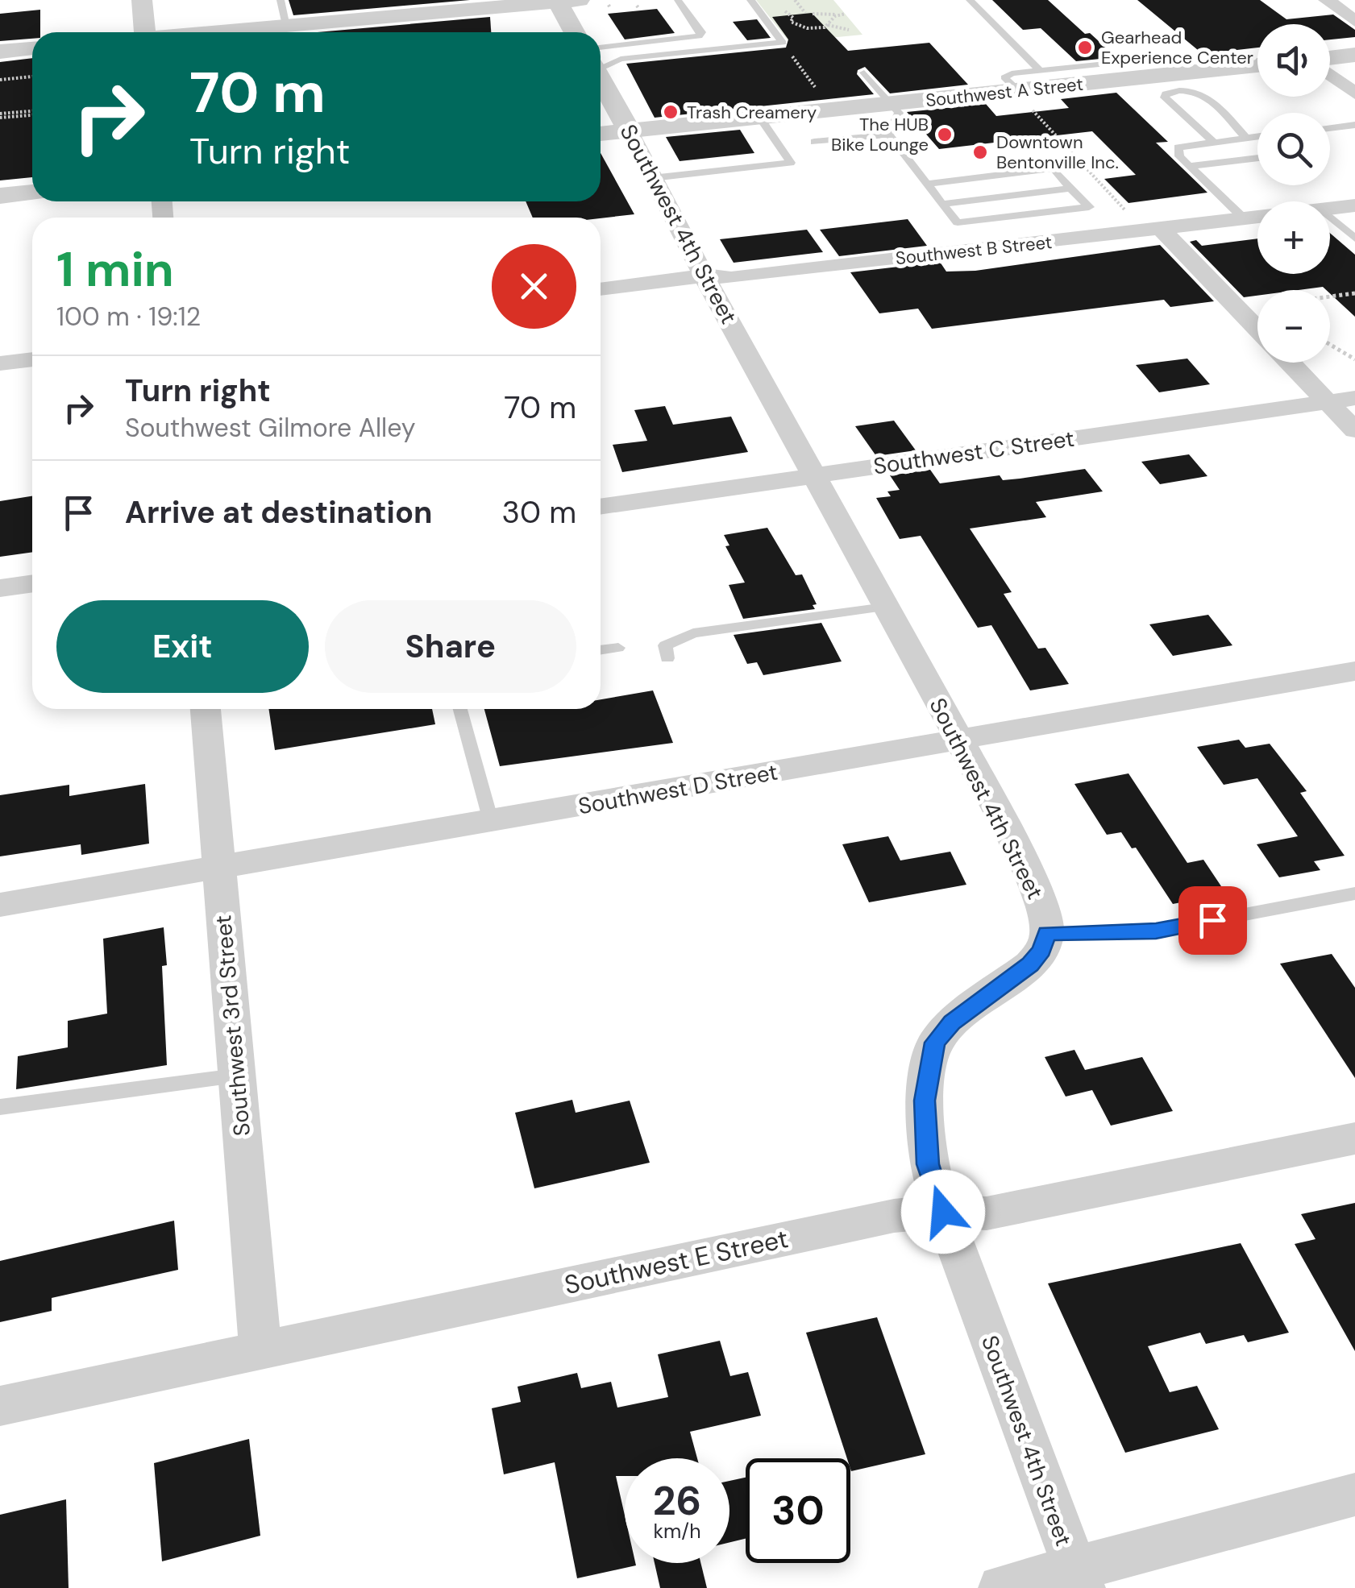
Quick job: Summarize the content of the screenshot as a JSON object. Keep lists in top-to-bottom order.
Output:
{
  "streets": {
    "street": [
      "Southwest A Street",
      "Southwest 4th Street",
      "Southwest B Street",
      "Southwest C Street",
      "Southwest D Street",
      "Southwest 3rd Street",
      "Southwest E Street"
    ]
  },
  "crossings": [
    ["Southwest A Street", "Southwest 4th Street"],
    ["Southwest 4th Street", "Southwest B Street"],
    ["Southwest 4th Street", "Southwest C Street"],
    ["Southwest 4th Street", "Southwest D Street"],
    ["Southwest 4th Street", "Southwest E Street"],
    ["Southwest D Street", "Southwest 3rd Street"],
    ["Southwest 3rd Street", "Southwest E Street"]
  ],
  "places": [
    "Gearhead Experience Center",
    "Trash Creamery",
    "The HUB Bike Lounge",
    "Downtown Bentonville Inc."
  ],
  "page": {
    "map_buttons": ["+", "−"],
    "turn": ["70 m", "Turn right"],
    "heading": ["1 min", "100 m · 19:12"],
    "list": [
      {
        "name": "Turn right",
        "note": "Southwest Gilmore Alley",
        "value": "70 m"
      },
      {
        "name": "Arrive at destination",
        "value": "30 m"
      }
    ],
    "buttons": ["Exit", "Share"],
    "speed": "26 km/h",
    "limit": "30"
  }
}
